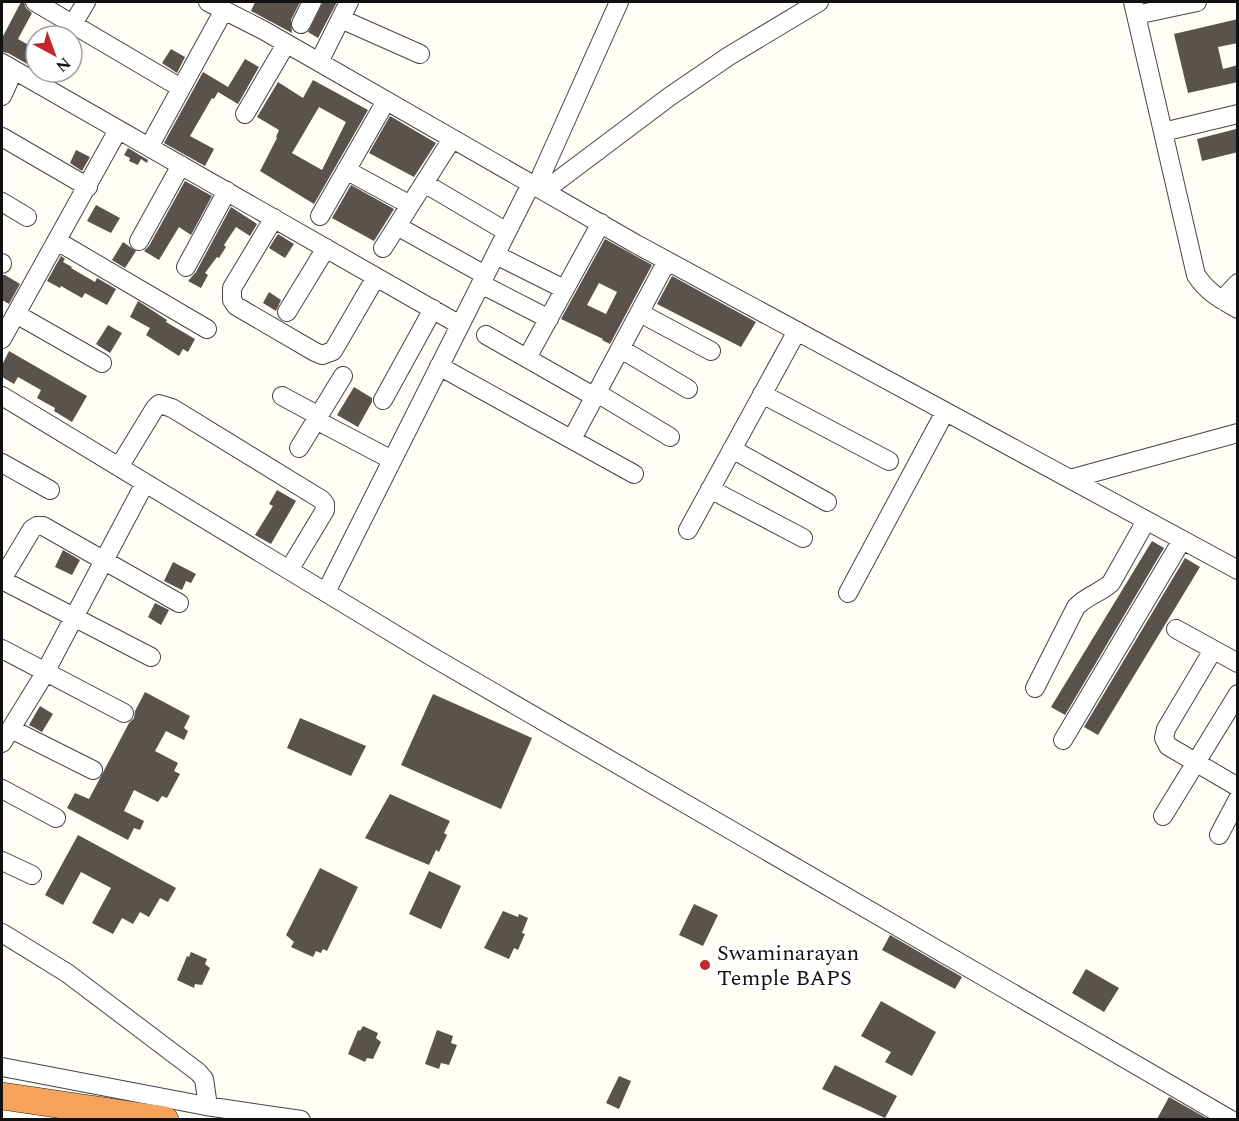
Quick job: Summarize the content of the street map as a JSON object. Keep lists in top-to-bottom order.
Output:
{
  "places": ["Swaminarayan Temple BAPS"],
  "north": "bottom right"
}
